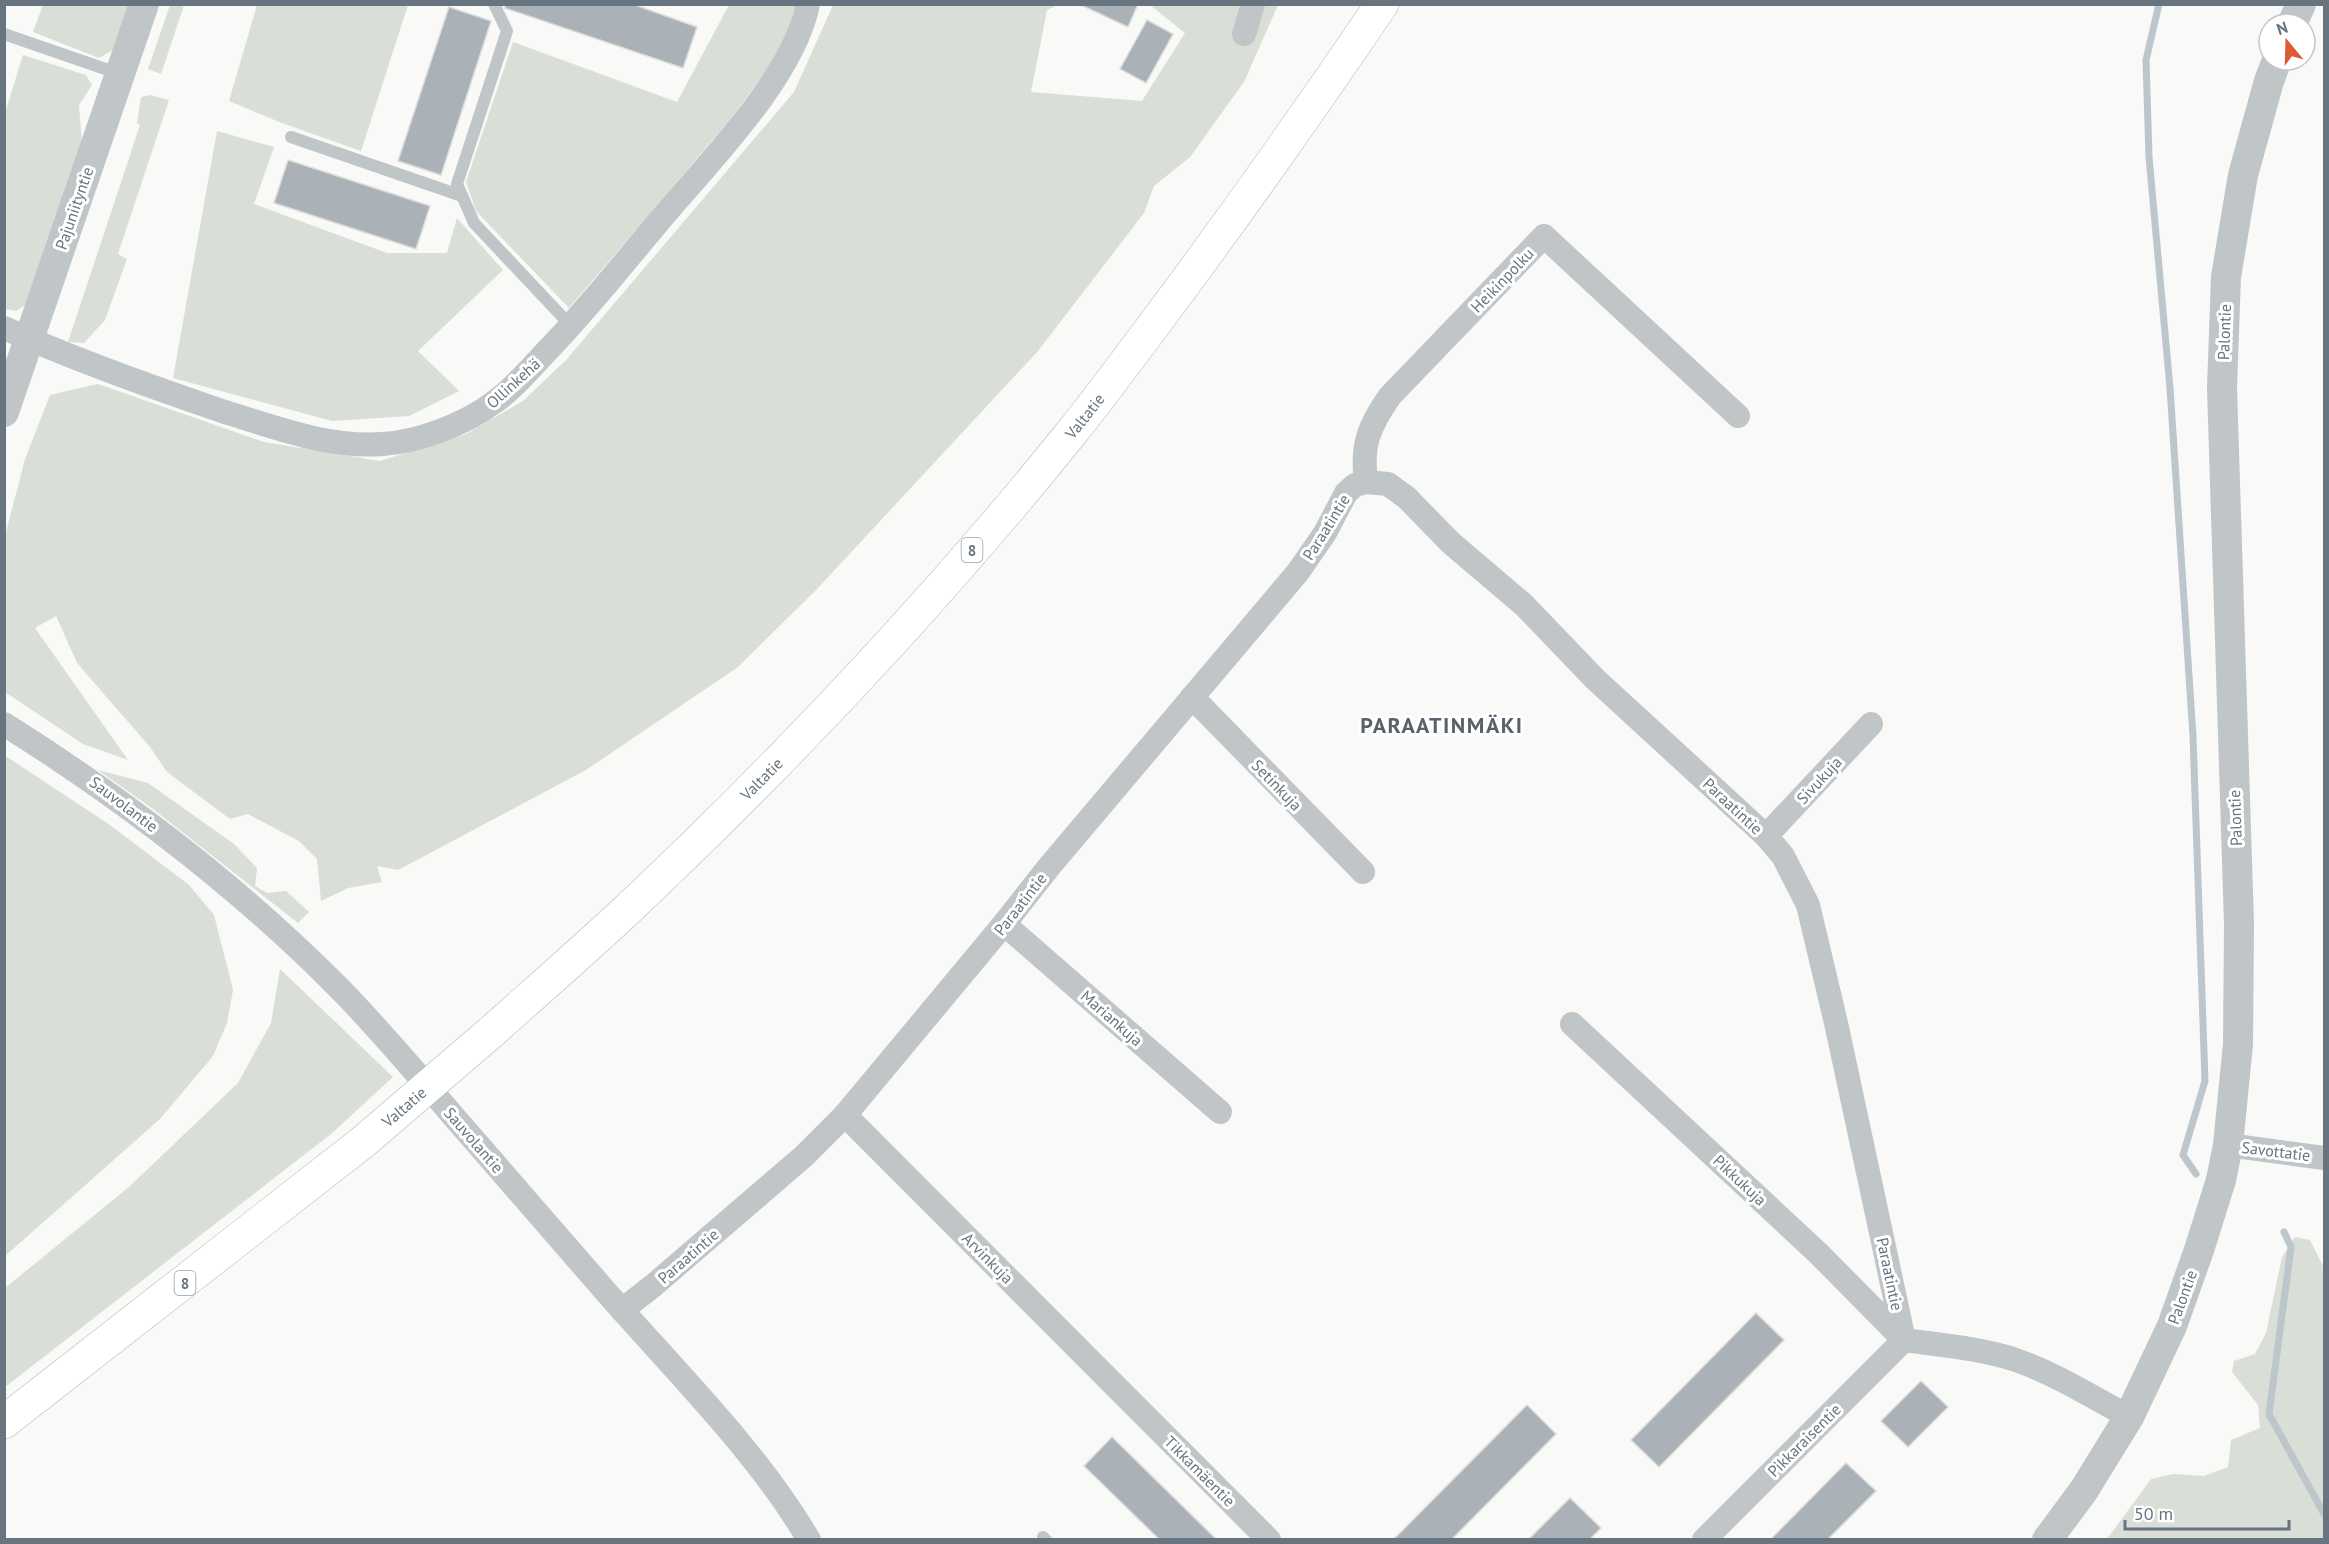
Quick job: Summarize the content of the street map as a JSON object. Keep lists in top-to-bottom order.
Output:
{
  "streets": {
    "highway": ["Valtatie", "8"],
    "street": [
      "Pajuniityntie",
      "Heikinpolku",
      "Palontie",
      "Ollinkehä",
      "Paraatintie",
      "Sivukuja",
      "Setinkuja",
      "Sauvolantie",
      "Mariankuja",
      "Savottatie",
      "Pikkukuja",
      "Arvinkuja",
      "Pikkaraisentie",
      "Tikkamäentie"
    ]
  },
  "crossings": [
    ["Pajuniityntie", "Ollinkehä"],
    ["Heikinpolku", "Paraatintie"],
    ["Palontie", "Savottatie"],
    ["Paraatintie", "Sivukuja"],
    ["Paraatintie", "Setinkuja"],
    ["Paraatintie", "Sauvolantie"],
    ["Paraatintie", "Mariankuja"],
    ["Paraatintie", "Pikkukuja"],
    ["Paraatintie", "Arvinkuja"],
    ["Paraatintie", "Pikkaraisentie"],
    ["Pikkukuja", "Pikkaraisentie"],
    ["Arvinkuja", "Tikkamäentie"]
  ],
  "districts": ["PARAATINMÄKI"],
  "scale_bar": "50 m",
  "north": "top"
}
